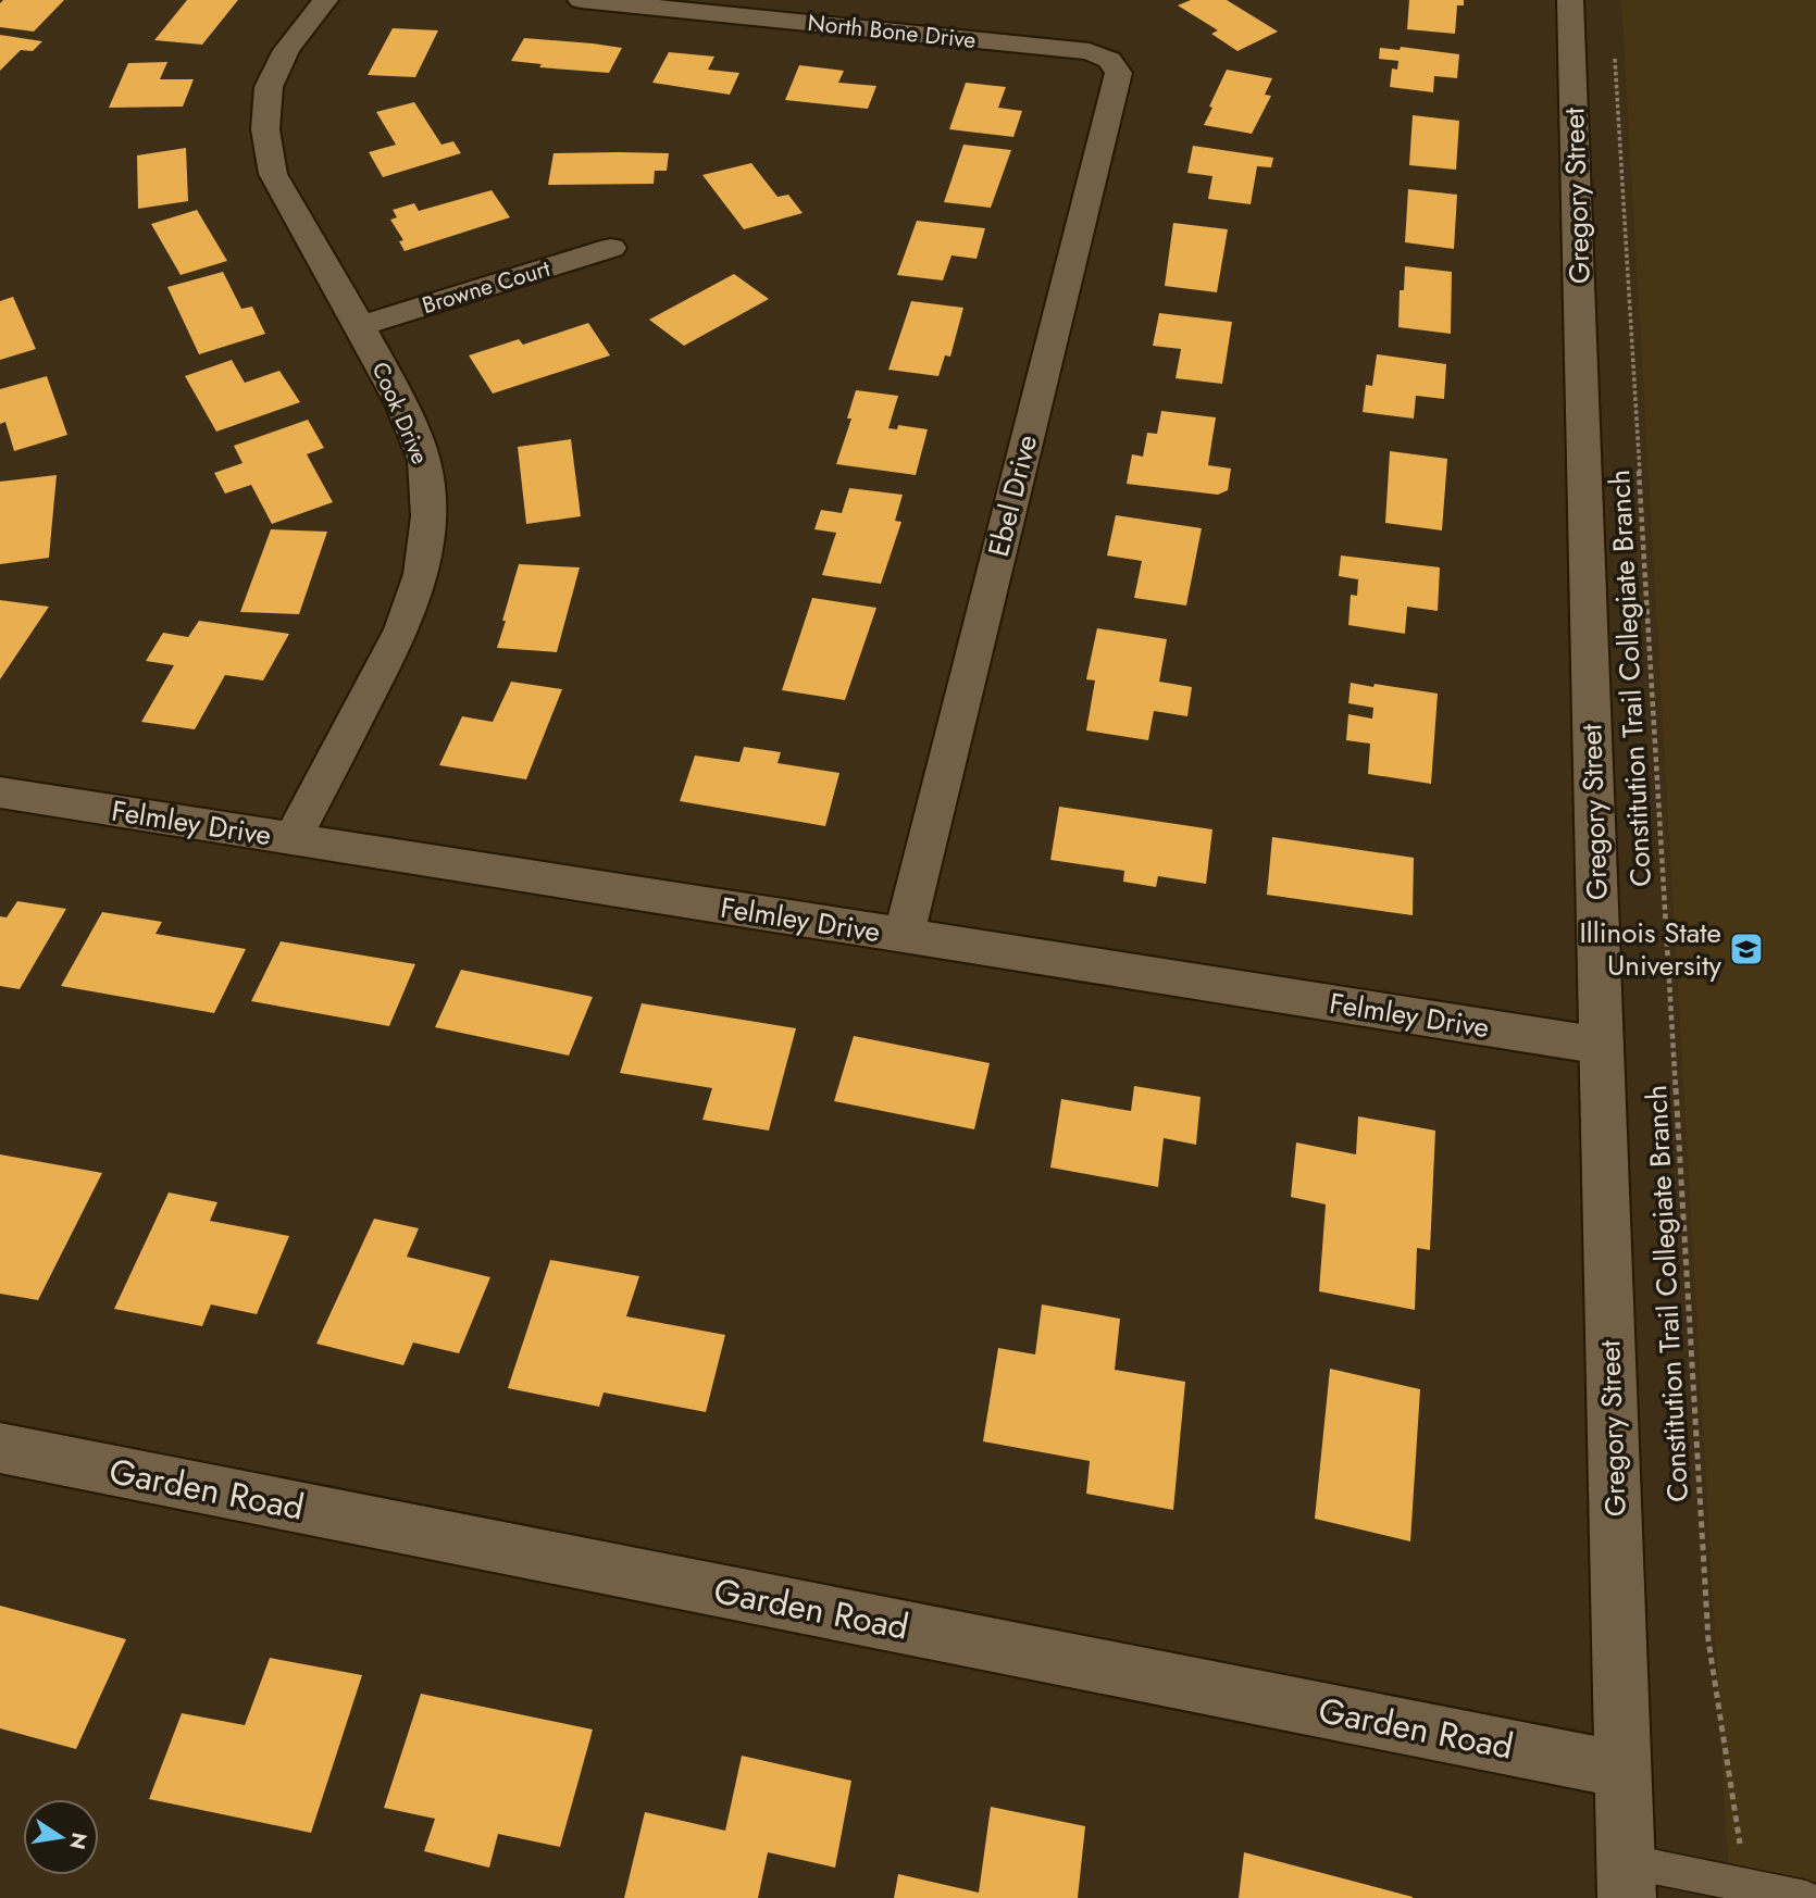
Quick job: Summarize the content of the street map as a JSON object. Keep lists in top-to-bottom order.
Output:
{
  "streets": {
    "street": [
      "North Bone Drive",
      "Gregory Street",
      "Browne Court",
      "Cook Drive",
      "Ebel Drive",
      "Felmley Drive",
      "Garden Road"
    ],
    "path": ["Constitution Trail Collegiate Branch"]
  },
  "crossings": [
    ["North Bone Drive", "Ebel Drive"],
    ["Gregory Street", "Felmley Drive"],
    ["Gregory Street", "Garden Road"],
    ["Browne Court", "Cook Drive"],
    ["Cook Drive", "Felmley Drive"],
    ["Ebel Drive", "Felmley Drive"]
  ],
  "places": {
    "school or university": ["Illinois State University"]
  },
  "north": "right"
}
